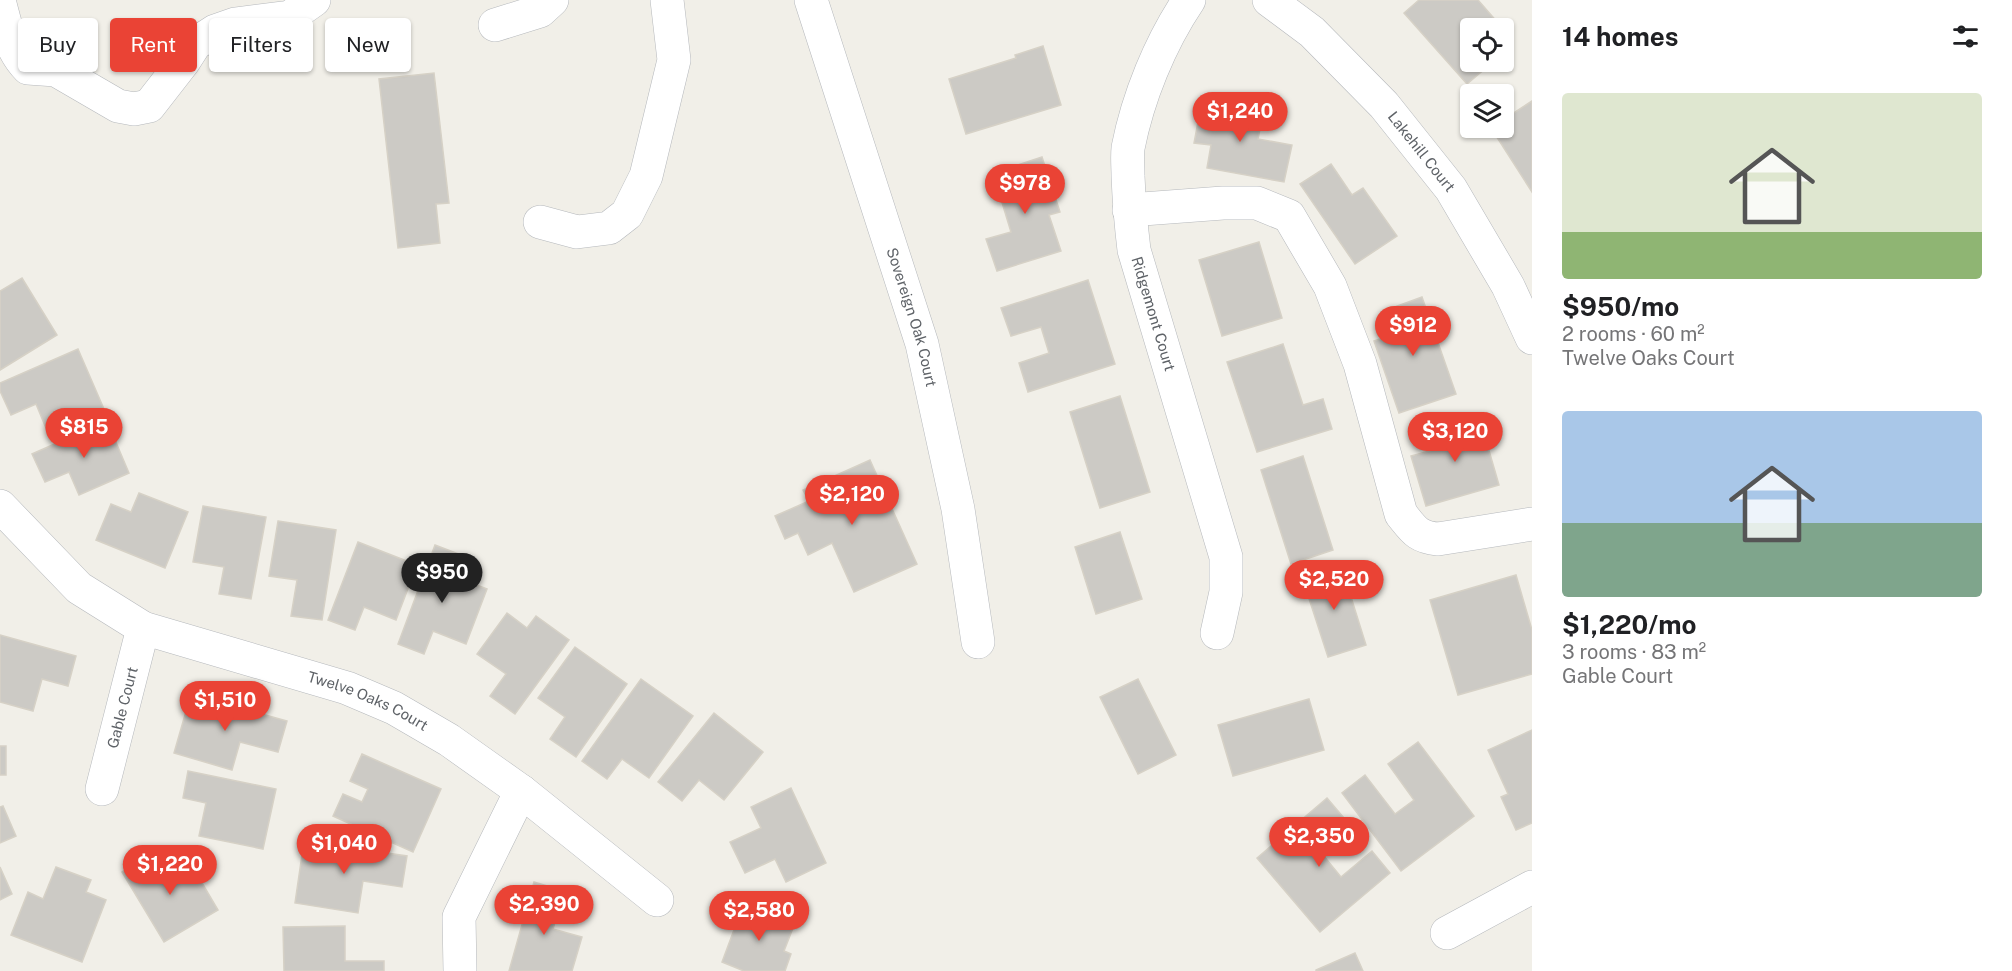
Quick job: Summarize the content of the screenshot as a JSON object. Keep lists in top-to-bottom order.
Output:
{
  "streets": {
    "street": [
      "Lakehill Court",
      "Ridgemont Court",
      "Sovereign Oak Court",
      "Twelve Oaks Court",
      "Gable Court"
    ]
  },
  "crossings": [
    ["Twelve Oaks Court", "Gable Court"]
  ],
  "page": {
    "heading": "14 homes",
    "chip": [
      "Buy",
      "Rent",
      "Filters",
      "New"
    ],
    "list": [
      {
        "name": "$950/mo",
        "note": "2 rooms · 60 m² · Twelve Oaks Court"
      },
      {
        "name": "$1,220/mo",
        "note": "3 rooms · 83 m² · Gable Court"
      }
    ],
    "price": [
      "$1,240",
      "$978",
      "$912",
      "$815",
      "$3,120",
      "$2,120",
      "$950",
      "$2,520",
      "$1,510",
      "$2,350",
      "$1,040",
      "$1,220",
      "$2,390",
      "$2,580"
    ]
  }
}
